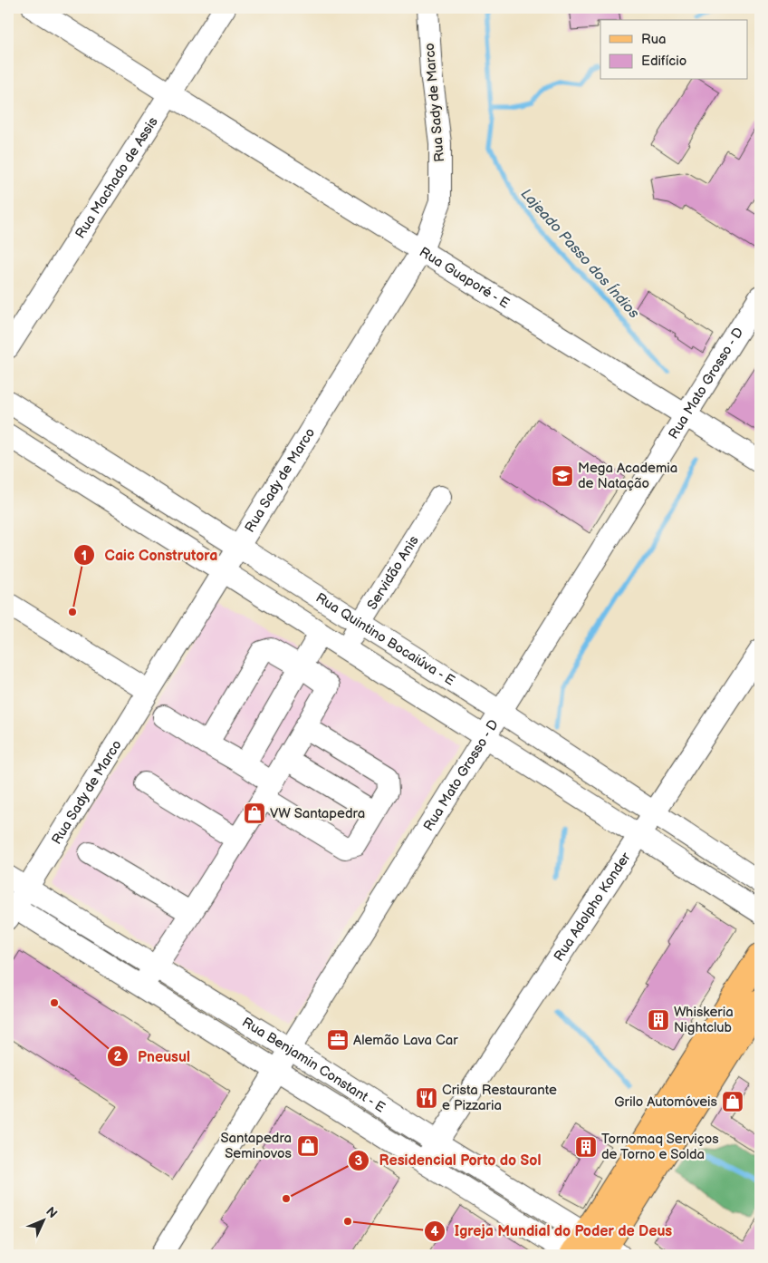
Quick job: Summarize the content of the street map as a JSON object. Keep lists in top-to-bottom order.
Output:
{
  "streets": {
    "street": [
      "Rua Sady de Marco",
      "Rua Machado de Assis",
      "Rua Guaporé - E",
      "Rua Mato Grosso - D",
      "Servidão Anis",
      "Rua Quintino Bocaiúva - E",
      "Rua Adolpho Konder",
      "Rua Benjamin Constant - E"
    ]
  },
  "crossings": [
    ["Rua Sady de Marco", "Rua Guaporé - E"],
    ["Rua Sady de Marco", "Rua Quintino Bocaiúva - E"],
    ["Rua Sady de Marco", "Rua Benjamin Constant - E"],
    ["Rua Machado de Assis", "Rua Guaporé - E"],
    ["Rua Guaporé - E", "Rua Mato Grosso - D"],
    ["Rua Mato Grosso - D", "Rua Quintino Bocaiúva - E"],
    ["Rua Mato Grosso - D", "Rua Benjamin Constant - E"],
    ["Servidão Anis", "Rua Quintino Bocaiúva - E"],
    ["Rua Quintino Bocaiúva - E", "Rua Adolpho Konder"],
    ["Rua Adolpho Konder", "Rua Benjamin Constant - E"]
  ],
  "water": ["Lajeado Passo dos Índios"],
  "places": {
    "school or university": ["Mega Academia de Natação"],
    "other": [
      "Caic Construtora",
      "Pneusul",
      "Residencial Porto do Sol",
      "Igreja Mundial do Poder de Deus"
    ],
    "shop": ["VW Santapedra", "Grilo Automóveis", "Santapedra Seminovos"],
    "building": ["Whiskeria Nightclub", "Tornomaq Serviços de Torno e Solda"],
    "office": ["Alemão Lava Car"],
    "restaurant": ["Crista Restaurante e Pizzaria"]
  },
  "legend": ["Rua", "Edifício"],
  "north": "top right"
}
